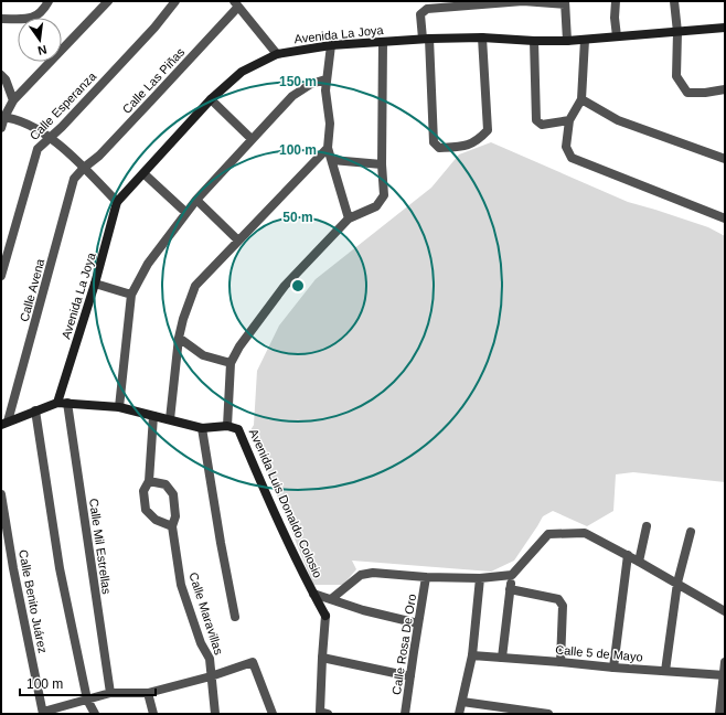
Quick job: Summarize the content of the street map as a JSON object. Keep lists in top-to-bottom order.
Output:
{
  "streets": {
    "main road": ["Avenida La Joya", "Avenida Luis Donaldo Colosio"],
    "street": [
      "Calle Las Piñas",
      "Calle Esperanza",
      "Calle Avena",
      "Calle Mil Estrellas",
      "Calle Benito Juárez",
      "Calle Maravillas",
      "Calle Rosa De Oro",
      "Calle 5 de Mayo"
    ]
  },
  "crossings": [
    ["Calle Las Piñas", "Calle Avena"]
  ],
  "scale_bar": "100 m",
  "north": "bottom",
  "rings": ["150 m", "100 m", "50 m"]
}
